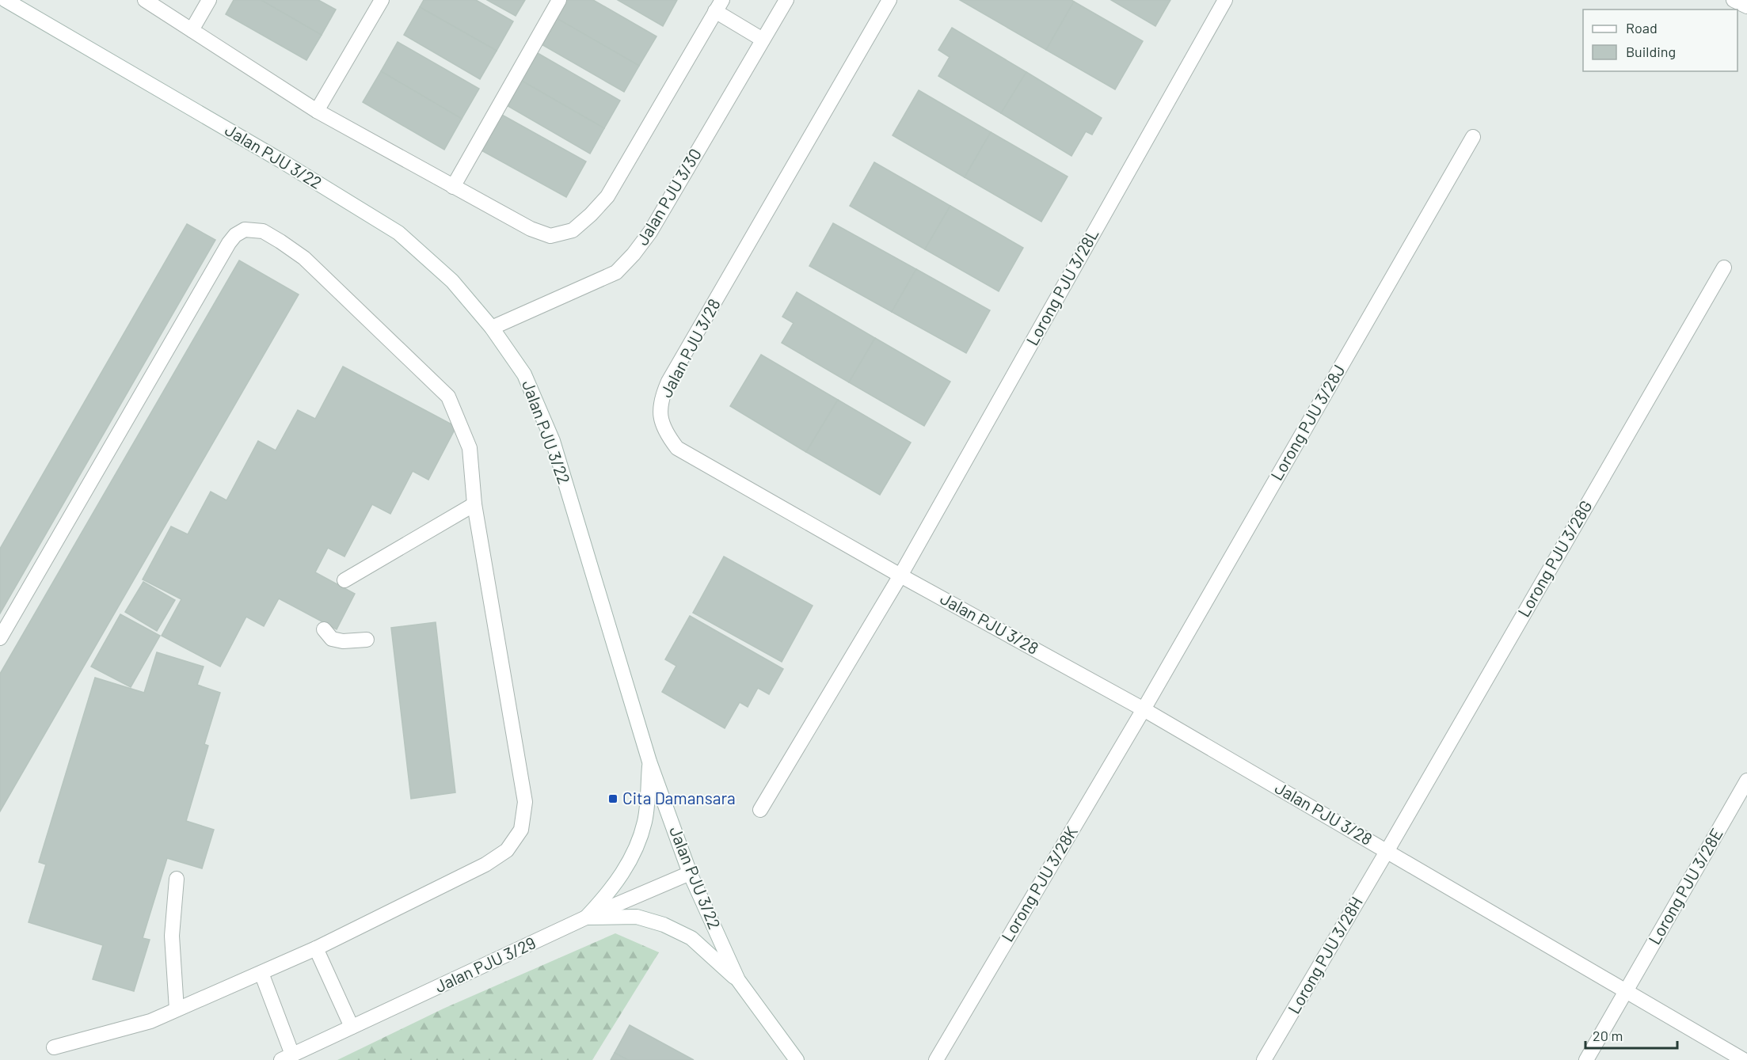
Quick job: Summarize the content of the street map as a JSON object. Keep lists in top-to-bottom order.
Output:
{
  "streets": {
    "street": [
      "Jalan PJU 3/22",
      "Jalan PJU 3/30",
      "Lorong PJU 3/28L",
      "Jalan PJU 3/28",
      "Lorong PJU 3/28J",
      "Lorong PJU 3/28G",
      "Lorong PJU 3/28K",
      "Lorong PJU 3/28E",
      "Lorong PJU 3/28H",
      "Jalan PJU 3/29"
    ]
  },
  "crossings": [
    ["Jalan PJU 3/22", "Jalan PJU 3/30"],
    ["Jalan PJU 3/22", "Jalan PJU 3/29"],
    ["Lorong PJU 3/28L", "Jalan PJU 3/28"],
    ["Jalan PJU 3/28", "Lorong PJU 3/28J"],
    ["Jalan PJU 3/28", "Lorong PJU 3/28G"],
    ["Jalan PJU 3/28", "Lorong PJU 3/28K"],
    ["Jalan PJU 3/28", "Lorong PJU 3/28E"],
    ["Jalan PJU 3/28", "Lorong PJU 3/28H"],
    ["Lorong PJU 3/28J", "Lorong PJU 3/28K"],
    ["Lorong PJU 3/28G", "Lorong PJU 3/28H"]
  ],
  "places": {
    "transit": ["Cita Damansara"]
  },
  "legend": ["Road", "Building"],
  "scale_bar": "20 m"
}
